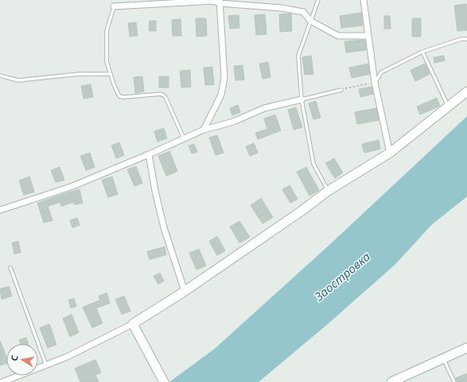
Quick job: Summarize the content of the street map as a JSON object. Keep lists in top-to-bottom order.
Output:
{
  "water": ["Заостровка"],
  "north": "left"
}
